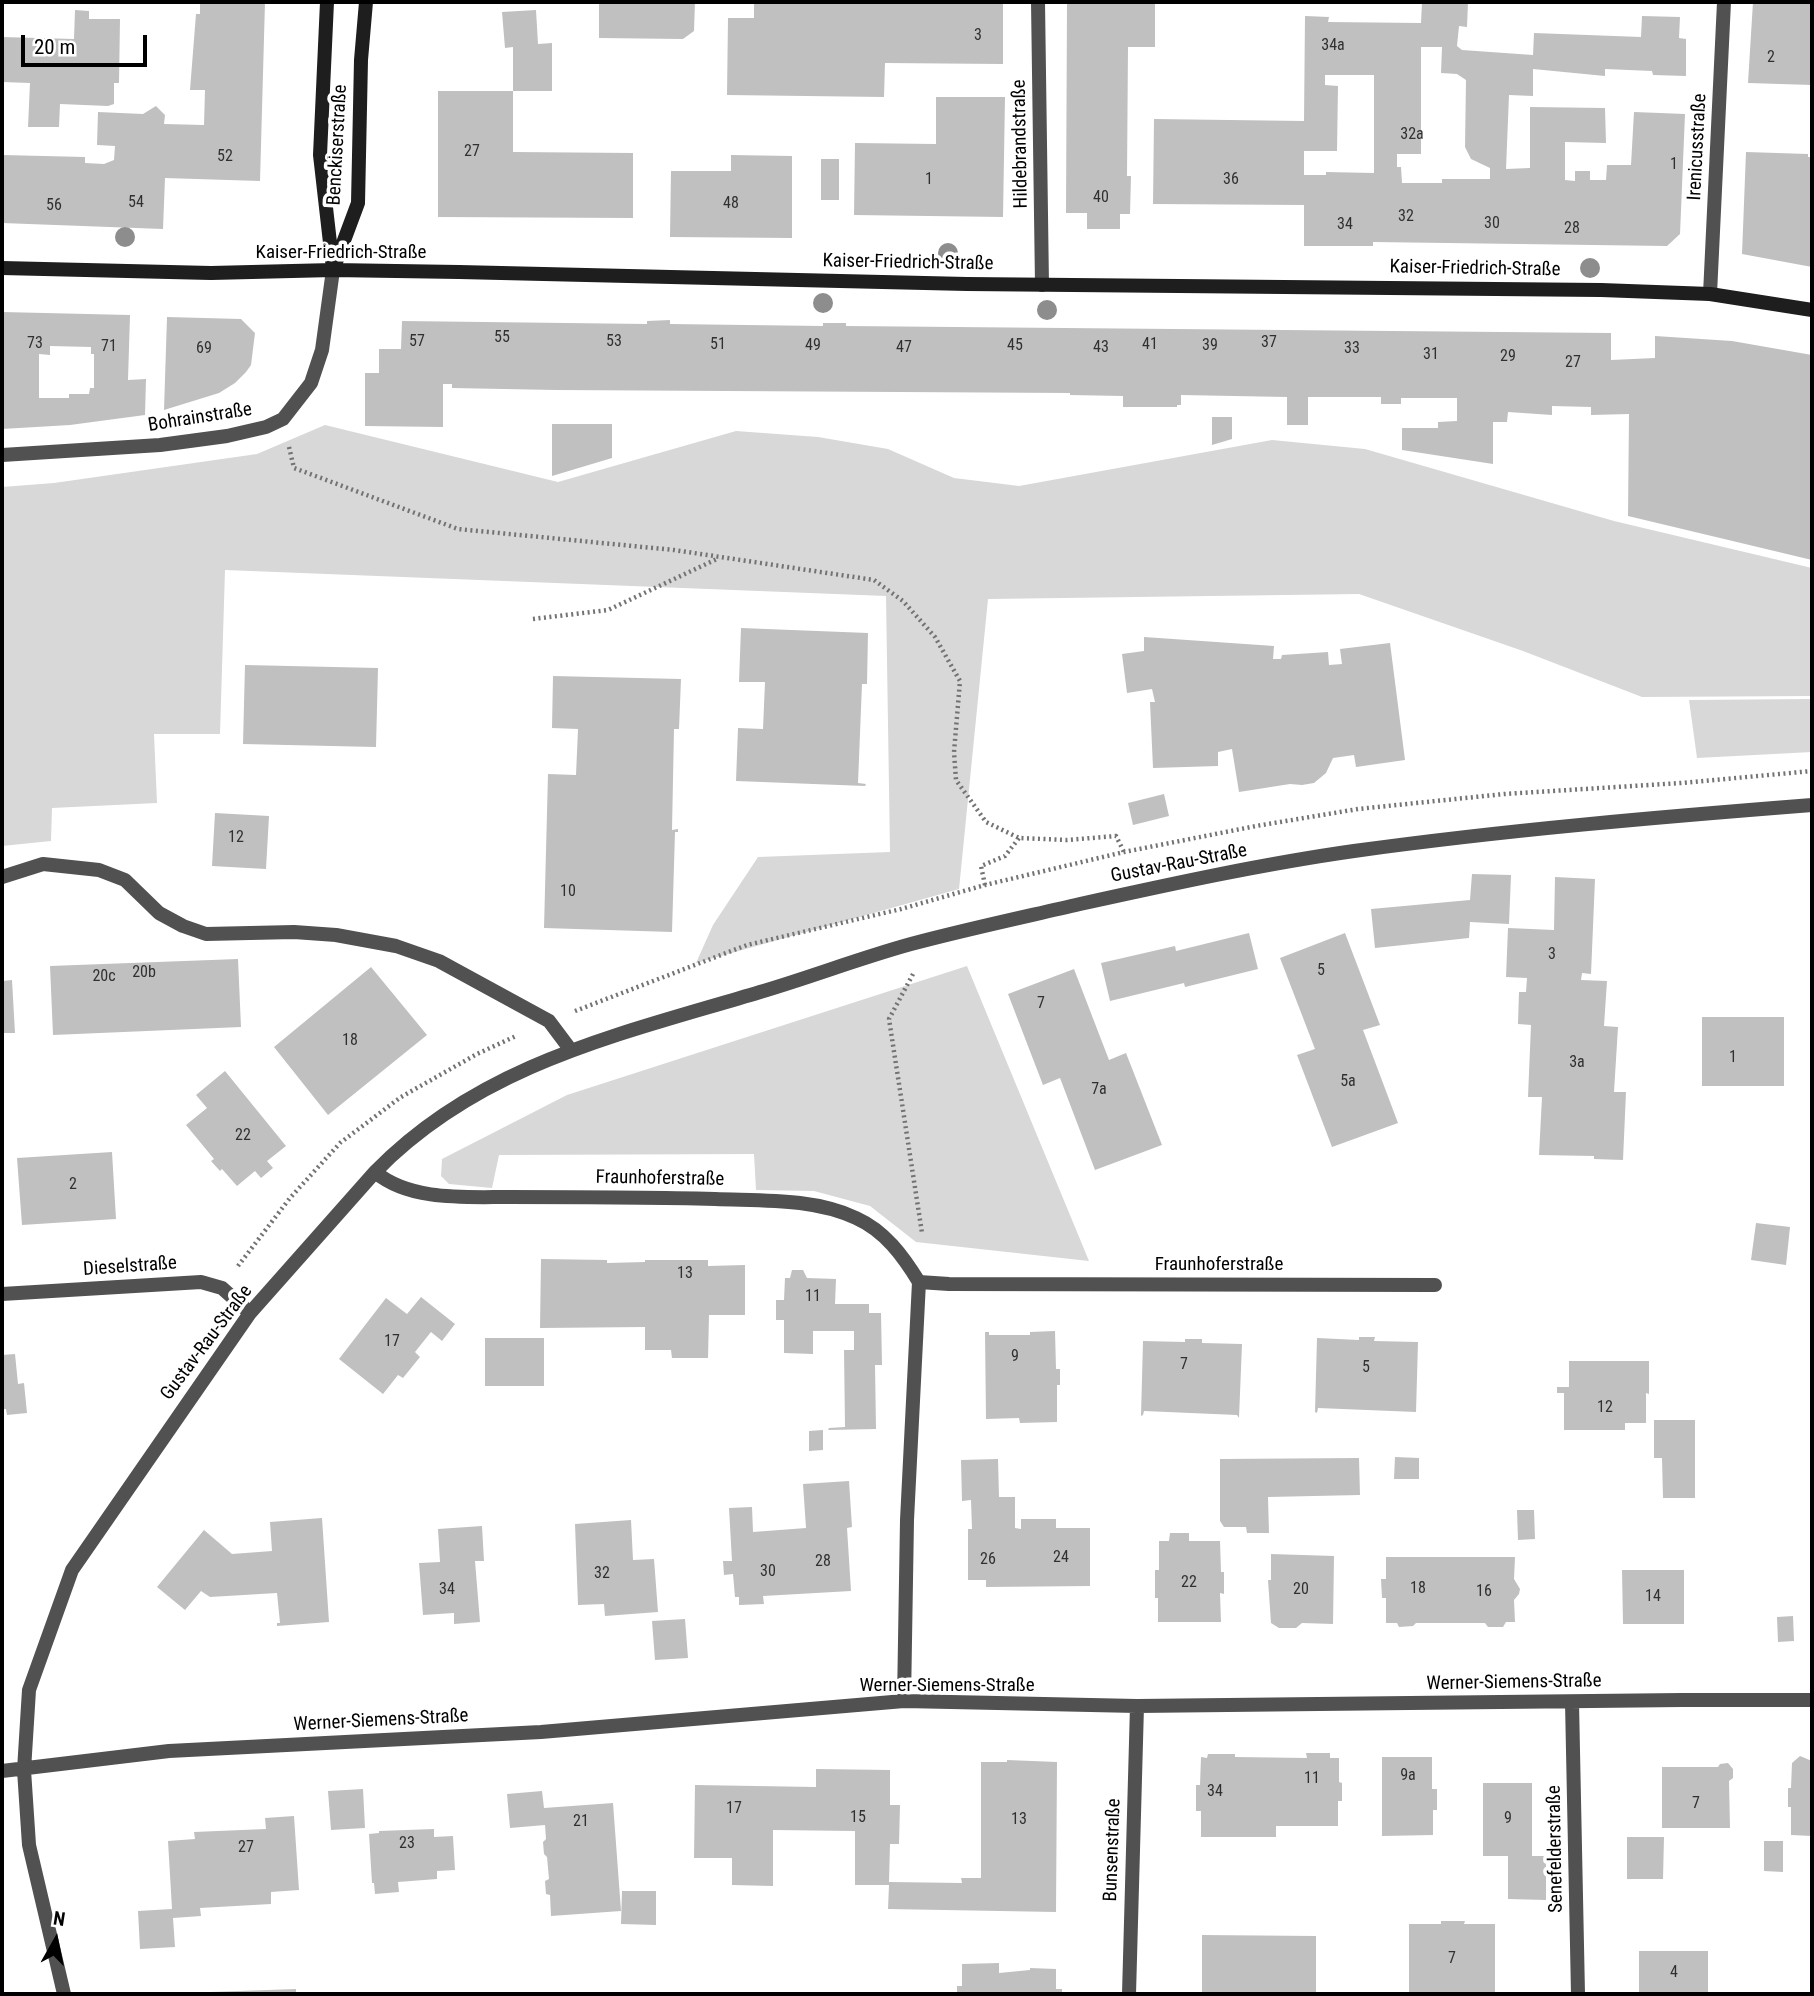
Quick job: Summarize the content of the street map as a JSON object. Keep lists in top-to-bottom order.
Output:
{
  "streets": {
    "street": [
      "Hildebrandstraße",
      "Benckiserstraße",
      "Irenicusstraße",
      "Kaiser-Friedrich-Straße",
      "Bohrainstraße",
      "Gustav-Rau-Straße",
      "Fraunhoferstraße",
      "Dieselstraße",
      "Werner-Siemens-Straße",
      "Senefelderstraße",
      "Bunsenstraße"
    ]
  },
  "crossings": [
    ["Hildebrandstraße", "Kaiser-Friedrich-Straße"],
    ["Benckiserstraße", "Kaiser-Friedrich-Straße"],
    ["Benckiserstraße", "Bohrainstraße"],
    ["Irenicusstraße", "Kaiser-Friedrich-Straße"],
    ["Kaiser-Friedrich-Straße", "Bohrainstraße"],
    ["Gustav-Rau-Straße", "Fraunhoferstraße"],
    ["Gustav-Rau-Straße", "Dieselstraße"],
    ["Gustav-Rau-Straße", "Werner-Siemens-Straße"],
    ["Werner-Siemens-Straße", "Senefelderstraße"],
    ["Werner-Siemens-Straße", "Bunsenstraße"]
  ],
  "house_numbers": [
    "3",
    "34a",
    "2",
    "32a",
    "27",
    "52",
    "1",
    "1",
    "36",
    "40",
    "54",
    "48",
    "56",
    "32",
    "30",
    "34",
    "28",
    "55",
    "57",
    "53",
    "37",
    "73",
    "51",
    "41",
    "49",
    "45",
    "39",
    "71",
    "47",
    "43",
    "69",
    "33",
    "31",
    "29",
    "27",
    "12",
    "10",
    "3",
    "5",
    "20b",
    "20c",
    "7",
    "18",
    "1",
    "3a",
    "5a",
    "7a",
    "22",
    "2",
    "13",
    "11",
    "17",
    "9",
    "7",
    "5",
    "12",
    "24",
    "26",
    "28",
    "30",
    "32",
    "22",
    "18",
    "34",
    "20",
    "16",
    "14",
    "9a",
    "11",
    "34",
    "7",
    "17",
    "15",
    "9",
    "13",
    "21",
    "23",
    "27",
    "7",
    "4"
  ],
  "scale_bar": "20 m",
  "north": "top"
}
